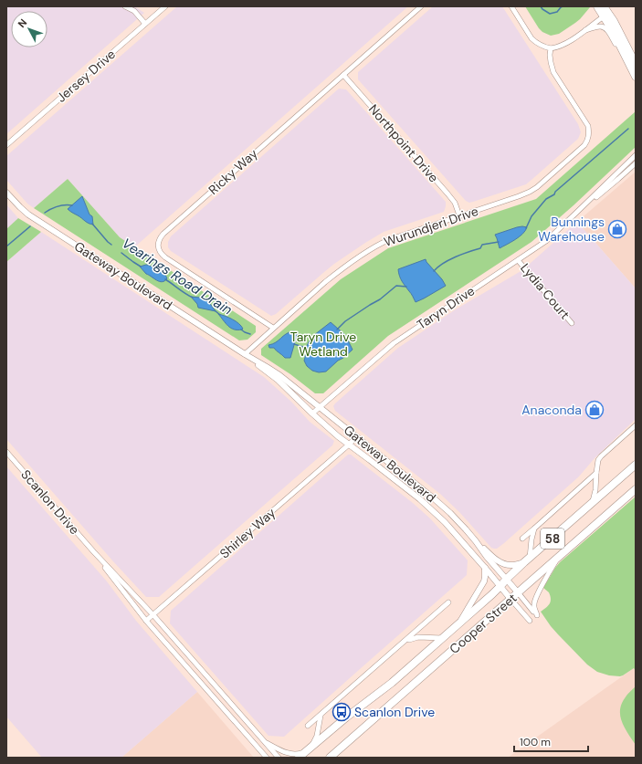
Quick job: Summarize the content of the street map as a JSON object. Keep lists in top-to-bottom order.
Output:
{
  "streets": {
    "main road": ["58", "Cooper Street"],
    "street": [
      "Jersey Drive",
      "Northpoint Drive",
      "Ricky Way",
      "Wurundjeri Drive",
      "Gateway Boulevard",
      "Lydia Court",
      "Taryn Drive",
      "Scanlon Drive",
      "Shirley Way"
    ]
  },
  "crossings": [
    ["Northpoint Drive", "Ricky Way"],
    ["Northpoint Drive", "Wurundjeri Drive"],
    ["Ricky Way", "Wurundjeri Drive"],
    ["Wurundjeri Drive", "Gateway Boulevard"],
    ["Gateway Boulevard", "Taryn Drive"],
    ["Gateway Boulevard", "Shirley Way"],
    ["Gateway Boulevard", "Cooper Street"],
    ["Lydia Court", "Taryn Drive"],
    ["Scanlon Drive", "Shirley Way"],
    ["Scanlon Drive", "Cooper Street"]
  ],
  "water": ["Vearings Road Drain"],
  "parks": ["Taryn Drive Wetland"],
  "places": {
    "shop": ["Bunnings Warehouse", "Anaconda"],
    "bus stop": ["Scanlon Drive"]
  },
  "scale_bar": "100 m",
  "north": "top left"
}
